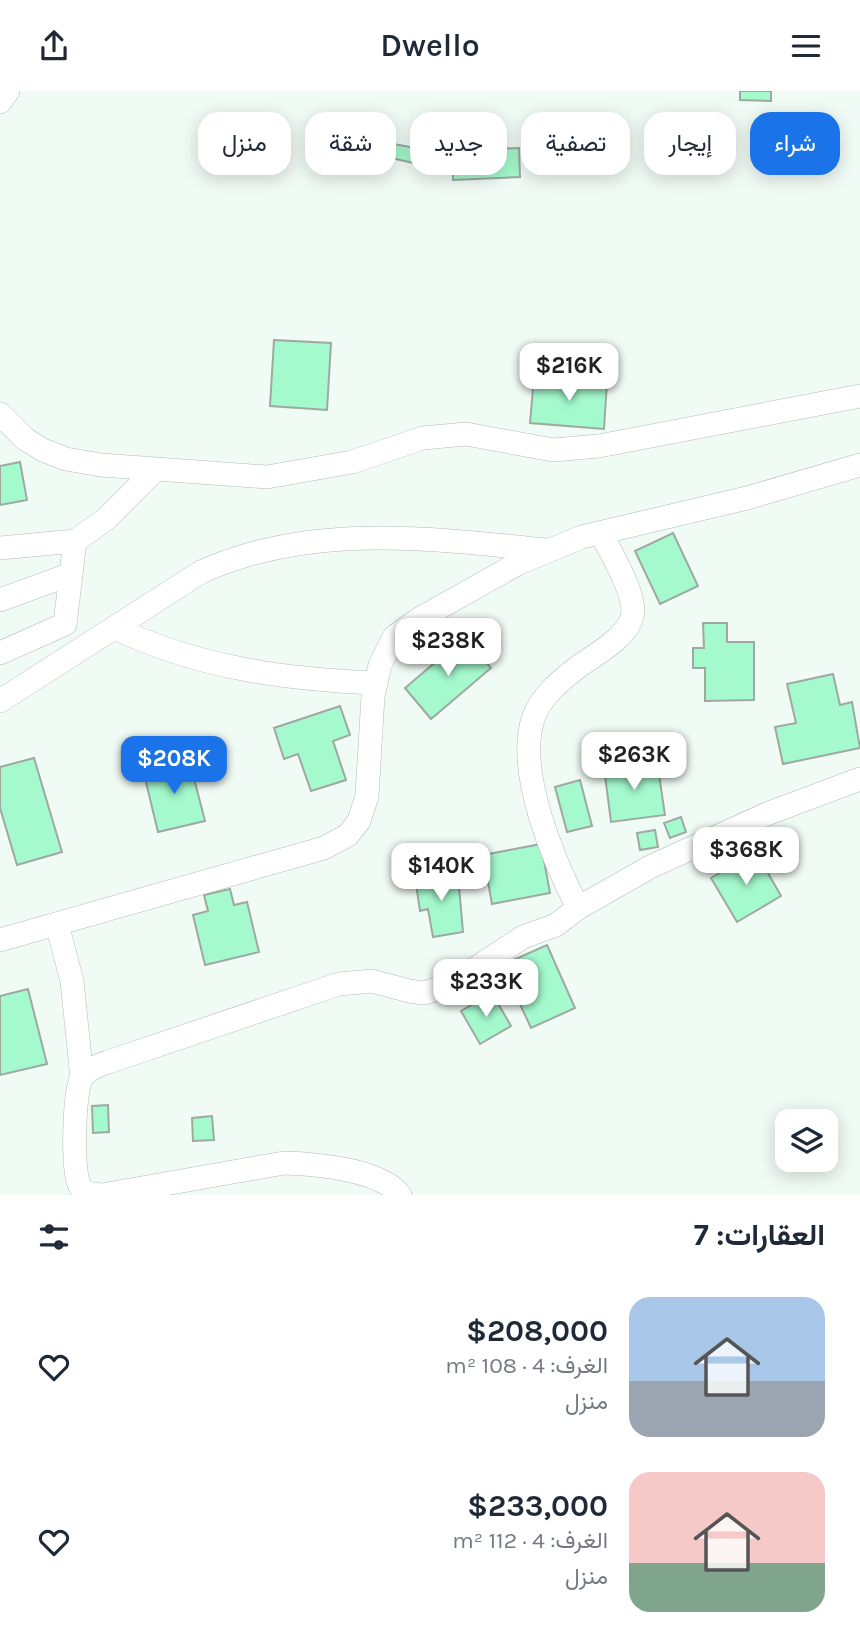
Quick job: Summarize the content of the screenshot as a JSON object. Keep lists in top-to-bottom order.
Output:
{
  "page": {
    "header": "Dwello",
    "chip": [
      "شراء",
      "إيجار",
      "تصفية",
      "جديد",
      "شقة",
      "منزل"
    ],
    "price": [
      "$216K",
      "$238K",
      "$263K",
      "$208K",
      "$368K",
      "$140K",
      "$233K"
    ],
    "heading": "العقارات: 7",
    "list": [
      {
        "name": "$208,000",
        "note": "الغرف: 4 · 108 m² · منزل"
      },
      {
        "name": "$233,000",
        "note": "الغرف: 4 · 112 m² · منزل"
      }
    ]
  }
}
